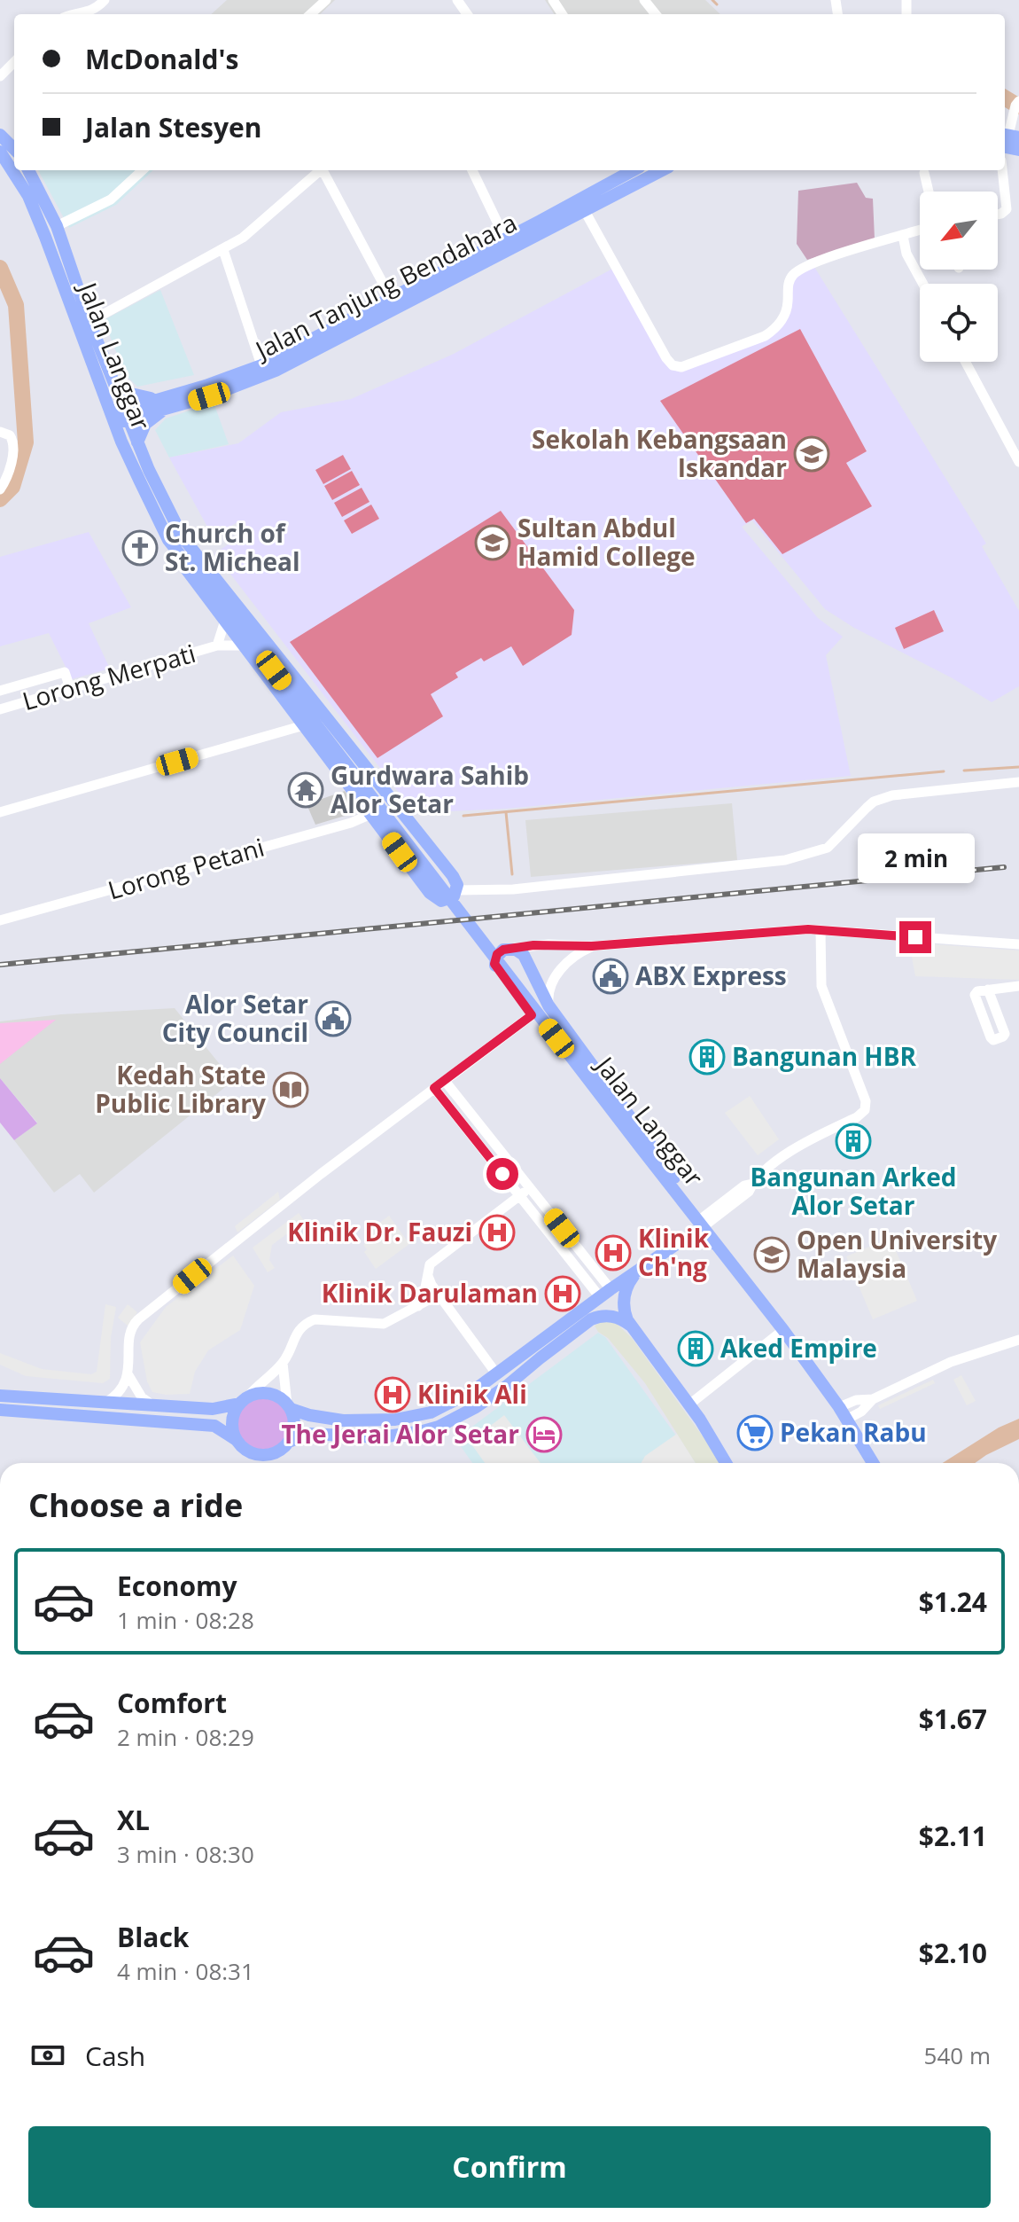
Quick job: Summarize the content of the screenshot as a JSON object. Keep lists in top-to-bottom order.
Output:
{
  "streets": {
    "main road": ["Jalan Tanjung Bendahara", "Jalan Langgar"],
    "street": ["Lorong Merpati", "Lorong Petani"]
  },
  "crossings": [
    ["Jalan Tanjung Bendahara", "Jalan Langgar"]
  ],
  "places": {
    "school or university": ["Sekolah Kebangsaan Iskandar", "Sultan Abdul Hamid College", "Open University Malaysia"],
    "church": ["Church of St. Micheal"],
    "temple": ["Gurdwara Sahib Alor Setar"],
    "public building": ["ABX Express", "Alor Setar City Council"],
    "building": ["Bangunan HBR", "Bangunan Arked Alor Setar", "Aked Empire"],
    "library": ["Kedah State Public Library"],
    "hospital": [
      "Klinik Dr. Fauzi",
      "Klinik Ch'ng",
      "Klinik Darulaman",
      "Klinik Ali"
    ],
    "supermarket": ["Pekan Rabu"],
    "hotel": ["The Jerai Alor Setar"]
  },
  "north": "bottom left",
  "page": {
    "banner": ["McDonald's", "Jalan Stesyen"],
    "bubble": "2 min",
    "heading": "Choose a ride",
    "list": [
      {
        "name": "Economy",
        "note": "1 min · 08:28",
        "value": "$1.24"
      },
      {
        "name": "Comfort",
        "note": "2 min · 08:29",
        "value": "$1.67"
      },
      {
        "name": "XL",
        "note": "3 min · 08:30",
        "value": "$2.11"
      },
      {
        "name": "Black",
        "note": "4 min · 08:31",
        "value": "$2.10"
      }
    ],
    "pay": ["Cash", "540 m"],
    "buttons": "Confirm"
  }
}
